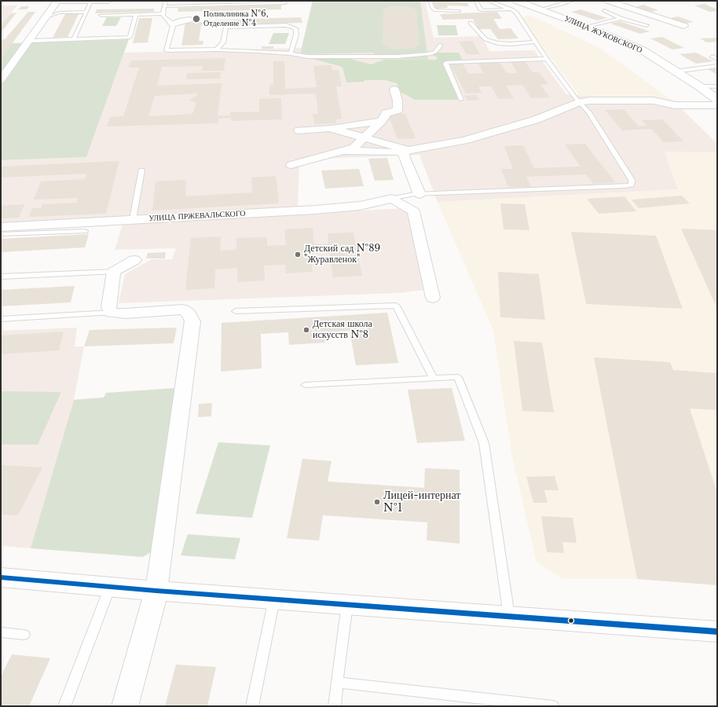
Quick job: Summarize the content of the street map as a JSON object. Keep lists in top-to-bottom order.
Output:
{
  "streets": {
    "street": ["УЛИЦА ЖУКОВСКОГО", "УЛИЦА ПРЖЕВАЛЬСКОГО"]
  },
  "places": [
    "Поликлиника №6, Отделение №4",
    "Детский сад №89 \"Журавленок\"",
    "Детская школа искусств №8",
    "Лицей-интернат №1"
  ]
}
